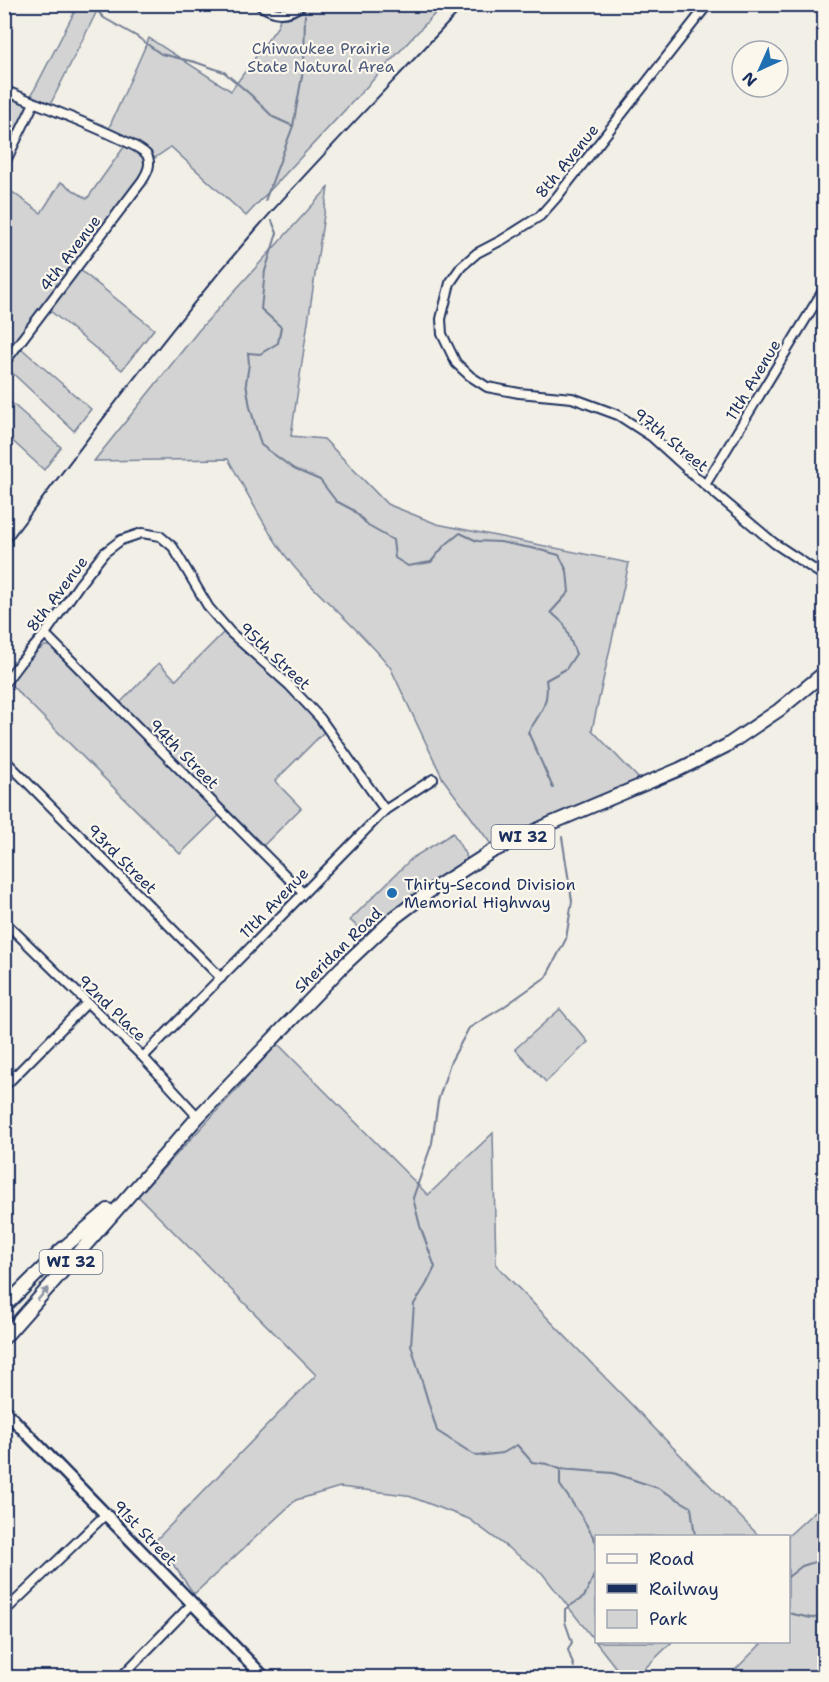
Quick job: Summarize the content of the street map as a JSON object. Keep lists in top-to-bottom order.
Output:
{
  "streets": {
    "main road": ["WI 32", "Sheridan Road"],
    "street": [
      "8th Avenue",
      "4th Avenue",
      "11th Avenue",
      "97th Street",
      "95th Street",
      "94th Street",
      "93rd Street",
      "92nd Place",
      "91st Street"
    ]
  },
  "crossings": [
    ["8th Avenue", "97th Street"],
    ["8th Avenue", "95th Street"],
    ["8th Avenue", "94th Street"],
    ["11th Avenue", "97th Street"],
    ["11th Avenue", "95th Street"],
    ["11th Avenue", "94th Street"],
    ["11th Avenue", "93rd Street"],
    ["11th Avenue", "92nd Place"],
    ["Sheridan Road", "92nd Place"]
  ],
  "parks": ["Chiwaukee Prairie State Natural Area"],
  "places": ["Thirty-Second Division Memorial Highway"],
  "legend": ["Road", "Railway", "Park"],
  "north": "bottom left"
}
